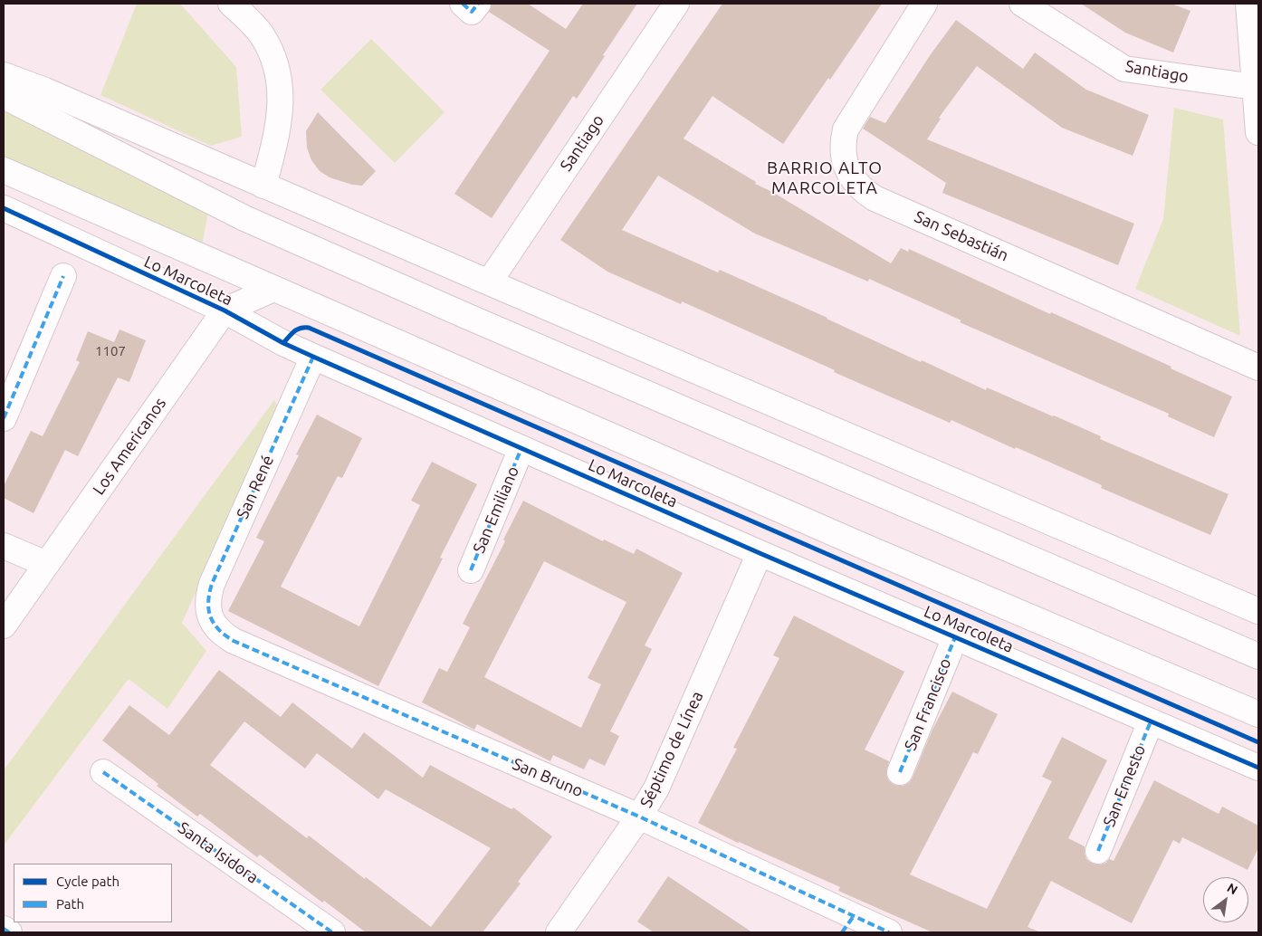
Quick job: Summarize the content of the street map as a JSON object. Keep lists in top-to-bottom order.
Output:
{
  "streets": {
    "street": [
      "Santiago",
      "San Sebastián",
      "Lo Marcoleta",
      "Los Americanos",
      "San René",
      "San Emiliano",
      "San Francisco",
      "Séptimo de Línea",
      "San Bruno",
      "San Ernesto",
      "Santa Isidora"
    ]
  },
  "crossings": [
    ["Lo Marcoleta", "Los Americanos"],
    ["Lo Marcoleta", "San René"],
    ["Lo Marcoleta", "San Emiliano"],
    ["Lo Marcoleta", "San Francisco"],
    ["Lo Marcoleta", "Séptimo de Línea"],
    ["Lo Marcoleta", "San Ernesto"],
    ["San René", "San Bruno"],
    ["Séptimo de Línea", "San Bruno"]
  ],
  "districts": ["BARRIO ALTO MARCOLETA"],
  "house_numbers": ["1107"],
  "legend": ["Cycle path", "Path"],
  "north": "top right"
}
